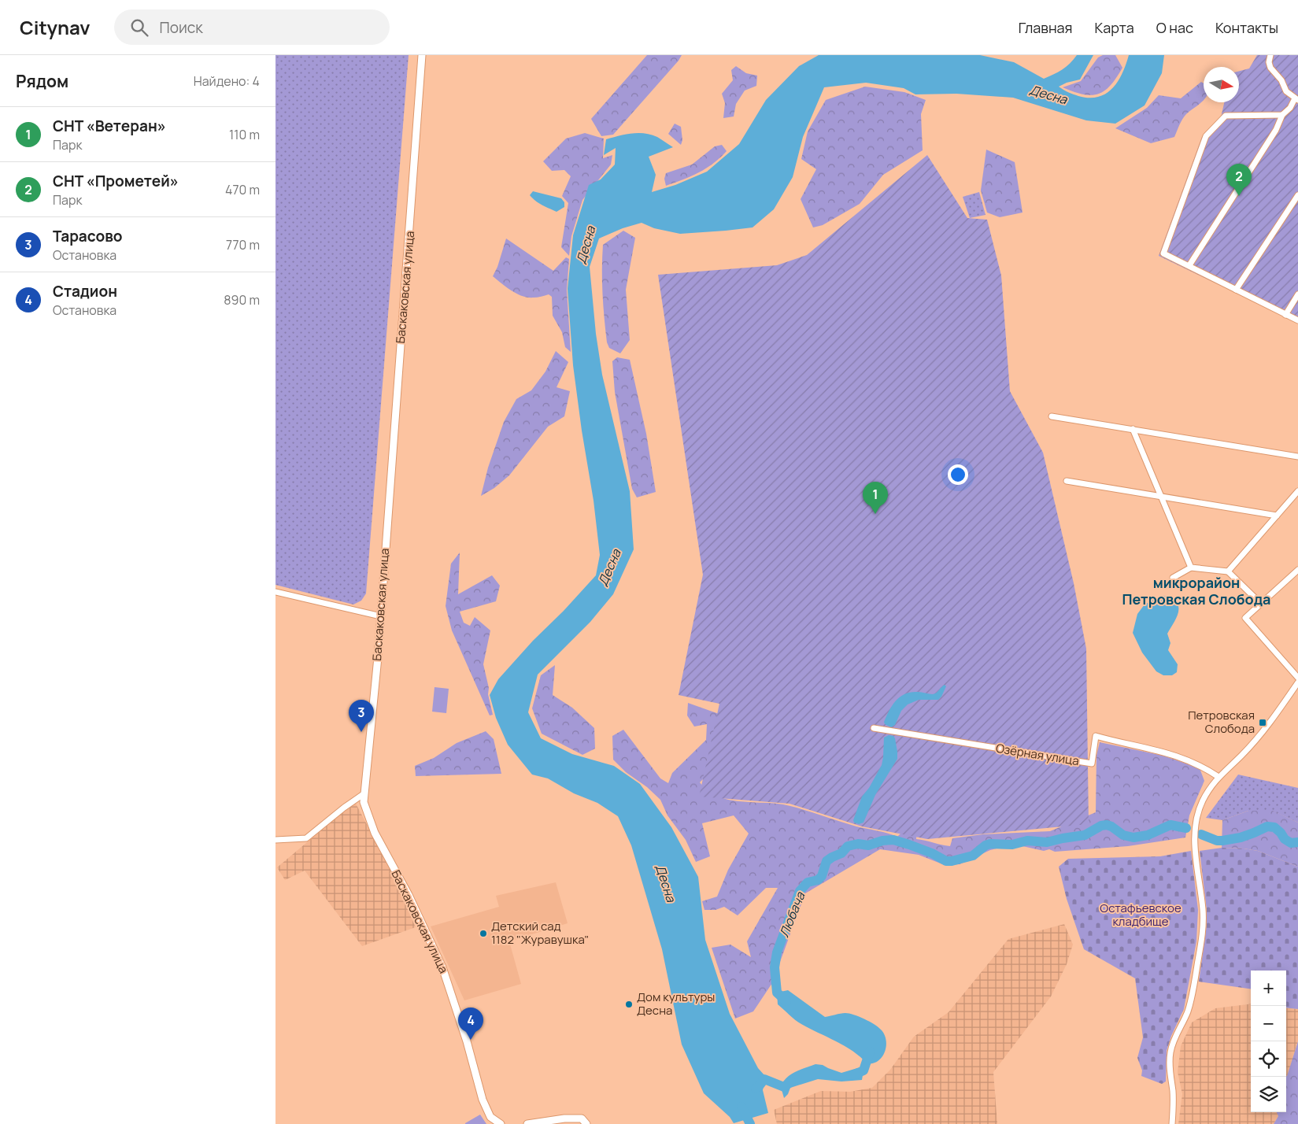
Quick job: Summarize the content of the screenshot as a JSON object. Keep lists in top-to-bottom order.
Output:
{
  "streets": {
    "street": ["Баскаковская улица", "Озёрная улица"]
  },
  "districts": ["микрорайон Петровская Слобода"],
  "water": ["Десна", "Любача"],
  "parks": ["Остафьевское кладбище"],
  "places": {
    "transit": ["Петровская Слобода"],
    "other": ["Детский сад 1182 \"Журавушка\"", "Дом культуры Десна"]
  },
  "north": "right",
  "page": {
    "header": "Citynav",
    "search": "Поиск",
    "nav": [
      "Главная",
      "Карта",
      "О нас",
      "Контакты"
    ],
    "heading": ["Рядом", "Найдено: 4"],
    "list": [
      {
        "mark": "1",
        "name": "СНТ «Ветеран»",
        "note": "Парк",
        "value": "110 m"
      },
      {
        "mark": "2",
        "name": "СНТ «Прометей»",
        "note": "Парк",
        "value": "470 m"
      },
      {
        "mark": "3",
        "name": "Тарасово",
        "note": "Остановка",
        "value": "770 m"
      },
      {
        "mark": "4",
        "name": "Стадион",
        "note": "Остановка",
        "value": "890 m"
      }
    ],
    "pins": [
      "2",
      "1",
      "3",
      "4"
    ],
    "map_buttons": ["+", "−"]
  }
}
